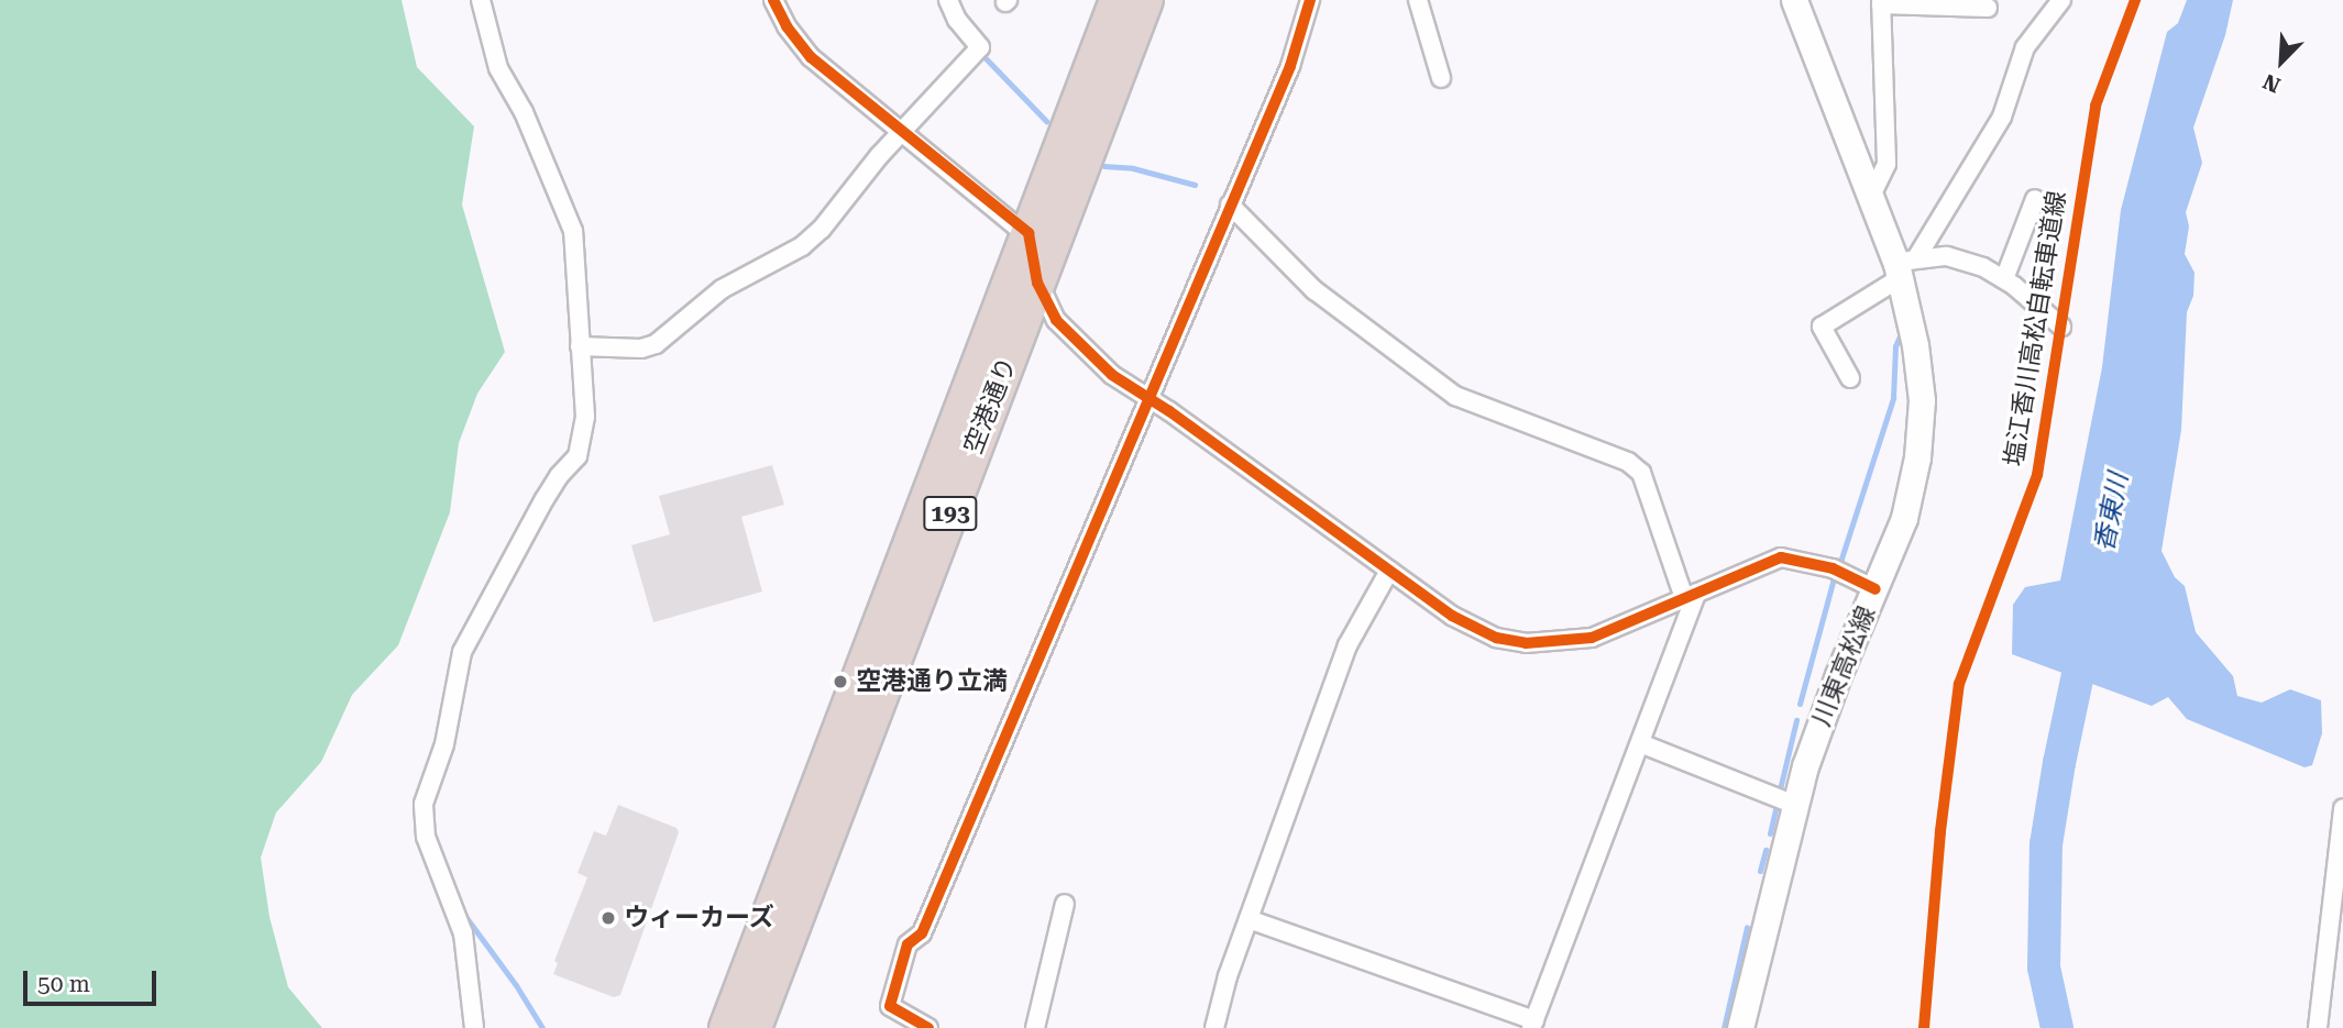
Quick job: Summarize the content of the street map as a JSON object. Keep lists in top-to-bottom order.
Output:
{
  "streets": {
    "highway": ["空港通り", "193"],
    "main road": ["川東高松線"],
    "cycle path": ["塩江香川高松自転車道線"]
  },
  "water": ["香東川"],
  "places": ["空港通り立満", "ウィーカーズ"],
  "scale_bar": "50 m",
  "north": "bottom left"
}
